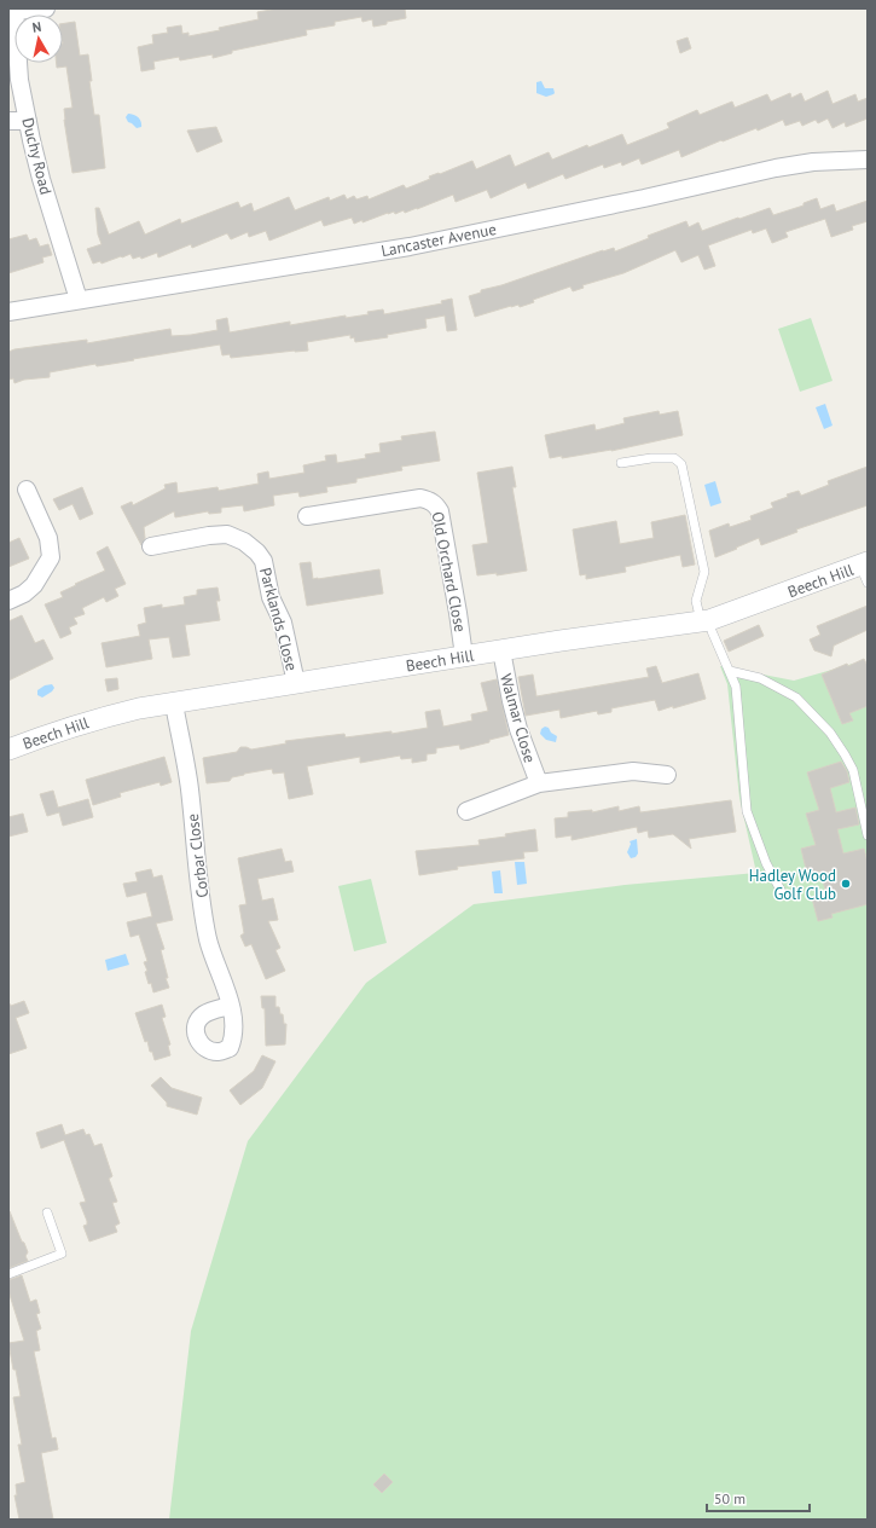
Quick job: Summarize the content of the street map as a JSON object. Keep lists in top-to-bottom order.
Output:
{
  "streets": {
    "street": [
      "Duchy Road",
      "Lancaster Avenue",
      "Old Orchard Close",
      "Beech Hill",
      "Parklands Close",
      "Walmar Close",
      "Corbar Close"
    ]
  },
  "crossings": [
    ["Duchy Road", "Lancaster Avenue"],
    ["Old Orchard Close", "Beech Hill"],
    ["Beech Hill", "Parklands Close"],
    ["Beech Hill", "Walmar Close"],
    ["Beech Hill", "Corbar Close"]
  ],
  "places": ["Hadley Wood Golf Club"],
  "scale_bar": "50 m",
  "north": "top"
}
